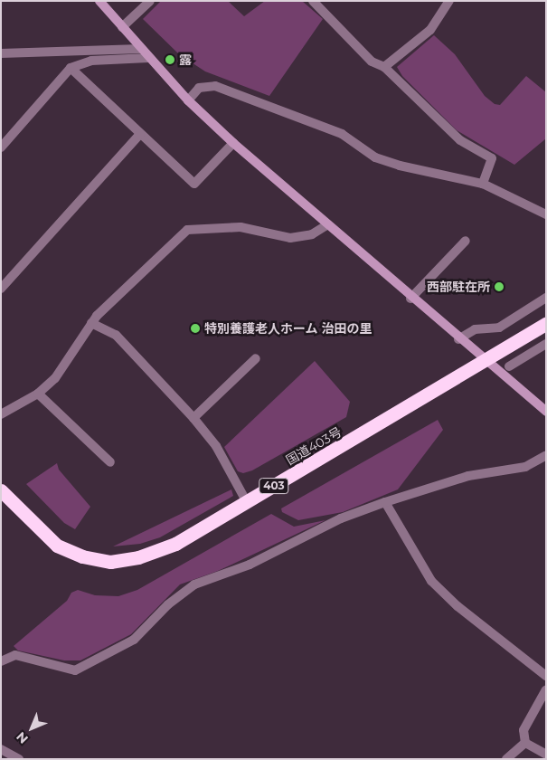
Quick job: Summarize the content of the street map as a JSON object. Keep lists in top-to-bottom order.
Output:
{
  "streets": {
    "highway": ["国道403号", "403"]
  },
  "places": ["露", "西部駐在所", "特別養護老人ホーム 治田の里"],
  "north": "bottom left"
}
